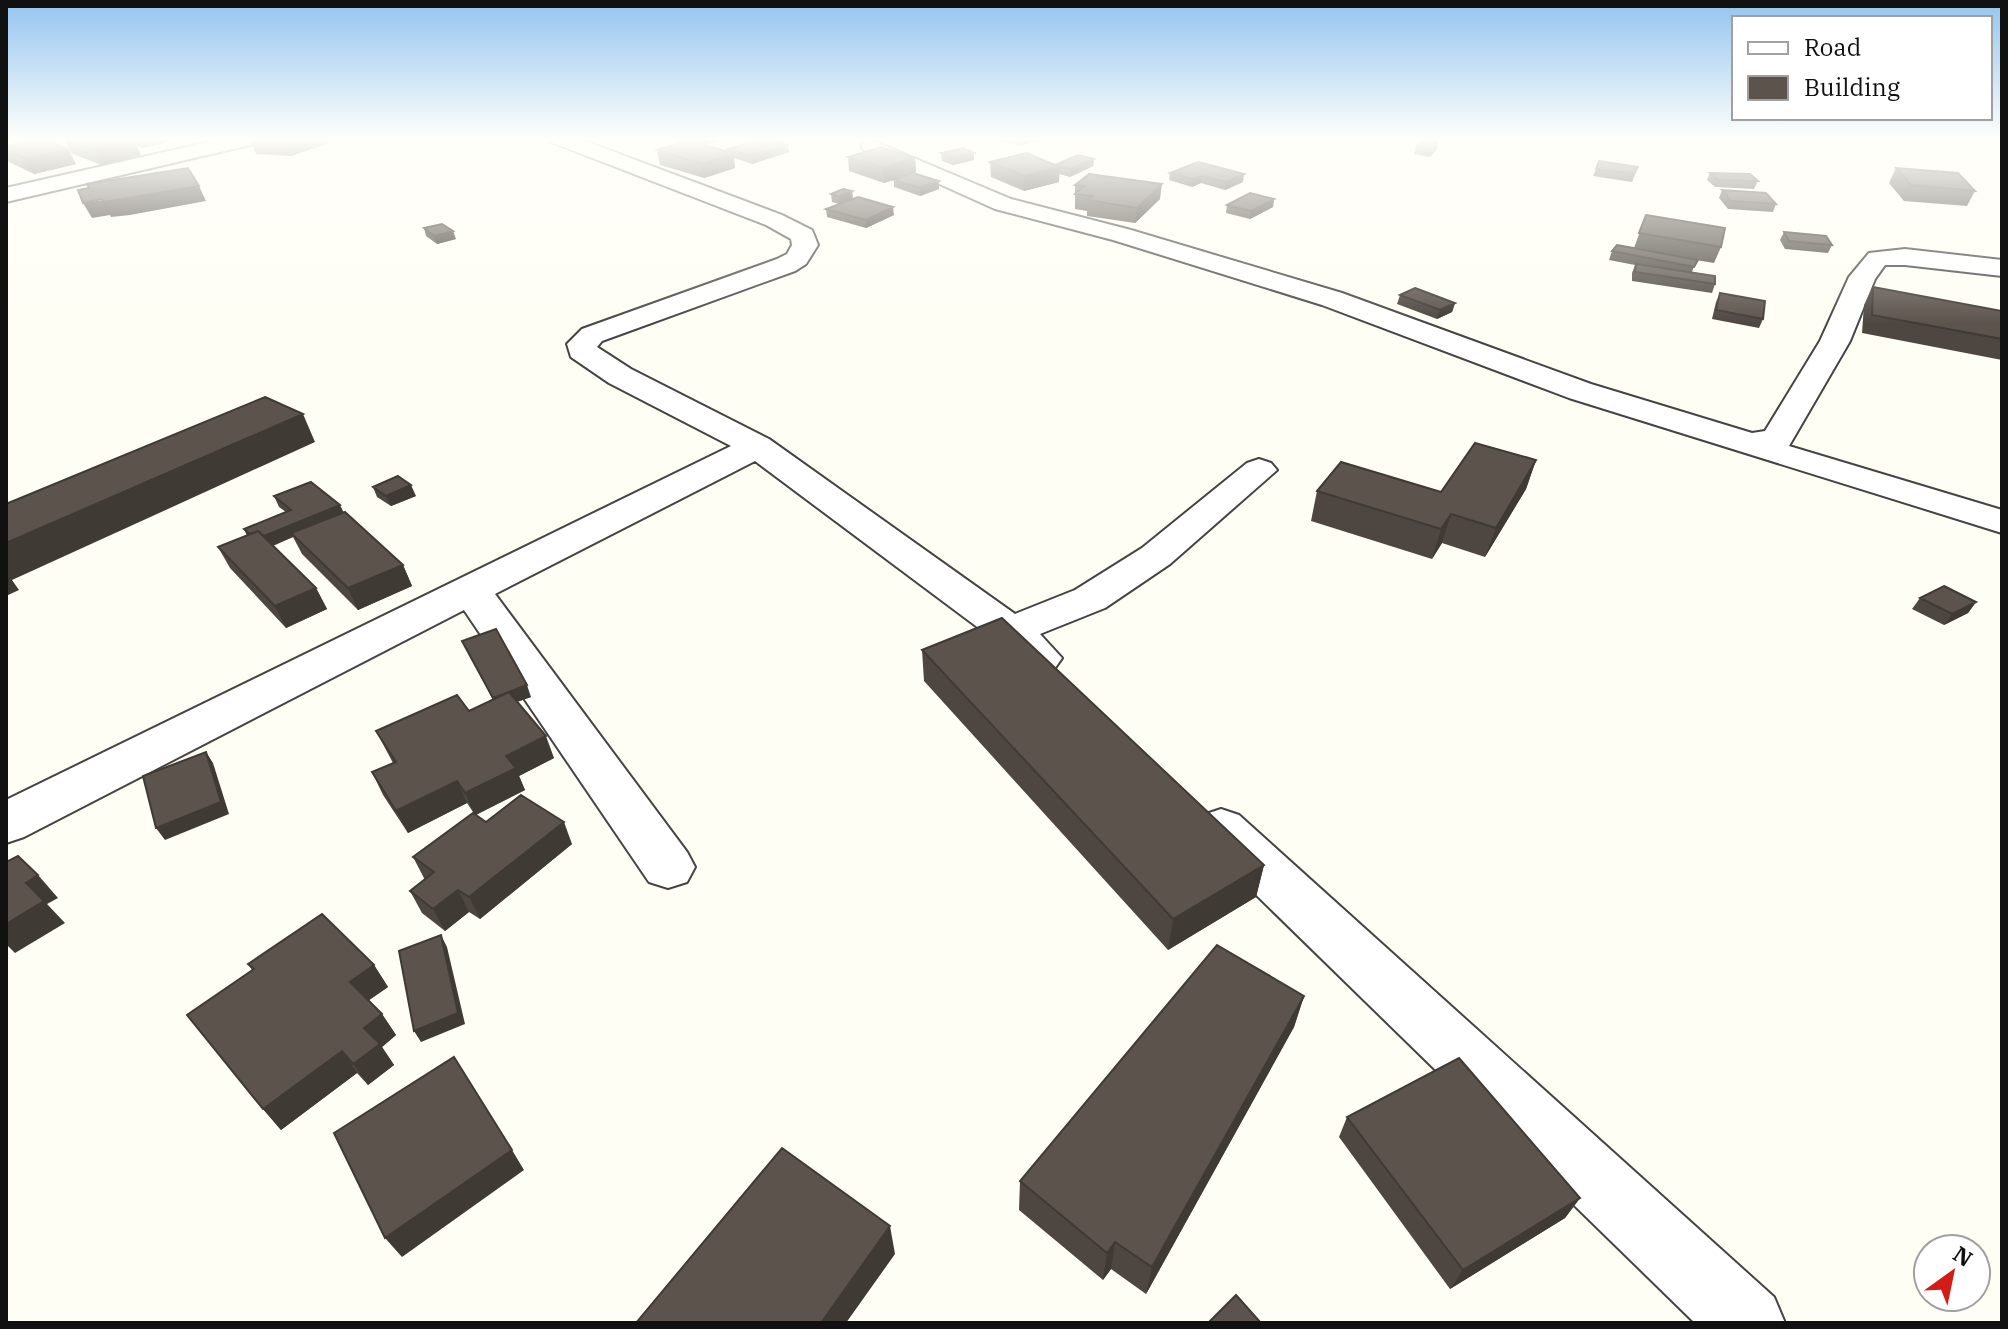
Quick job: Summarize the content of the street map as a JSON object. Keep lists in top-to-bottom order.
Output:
{
  "legend": ["Road", "Building"],
  "north": "top right"
}
